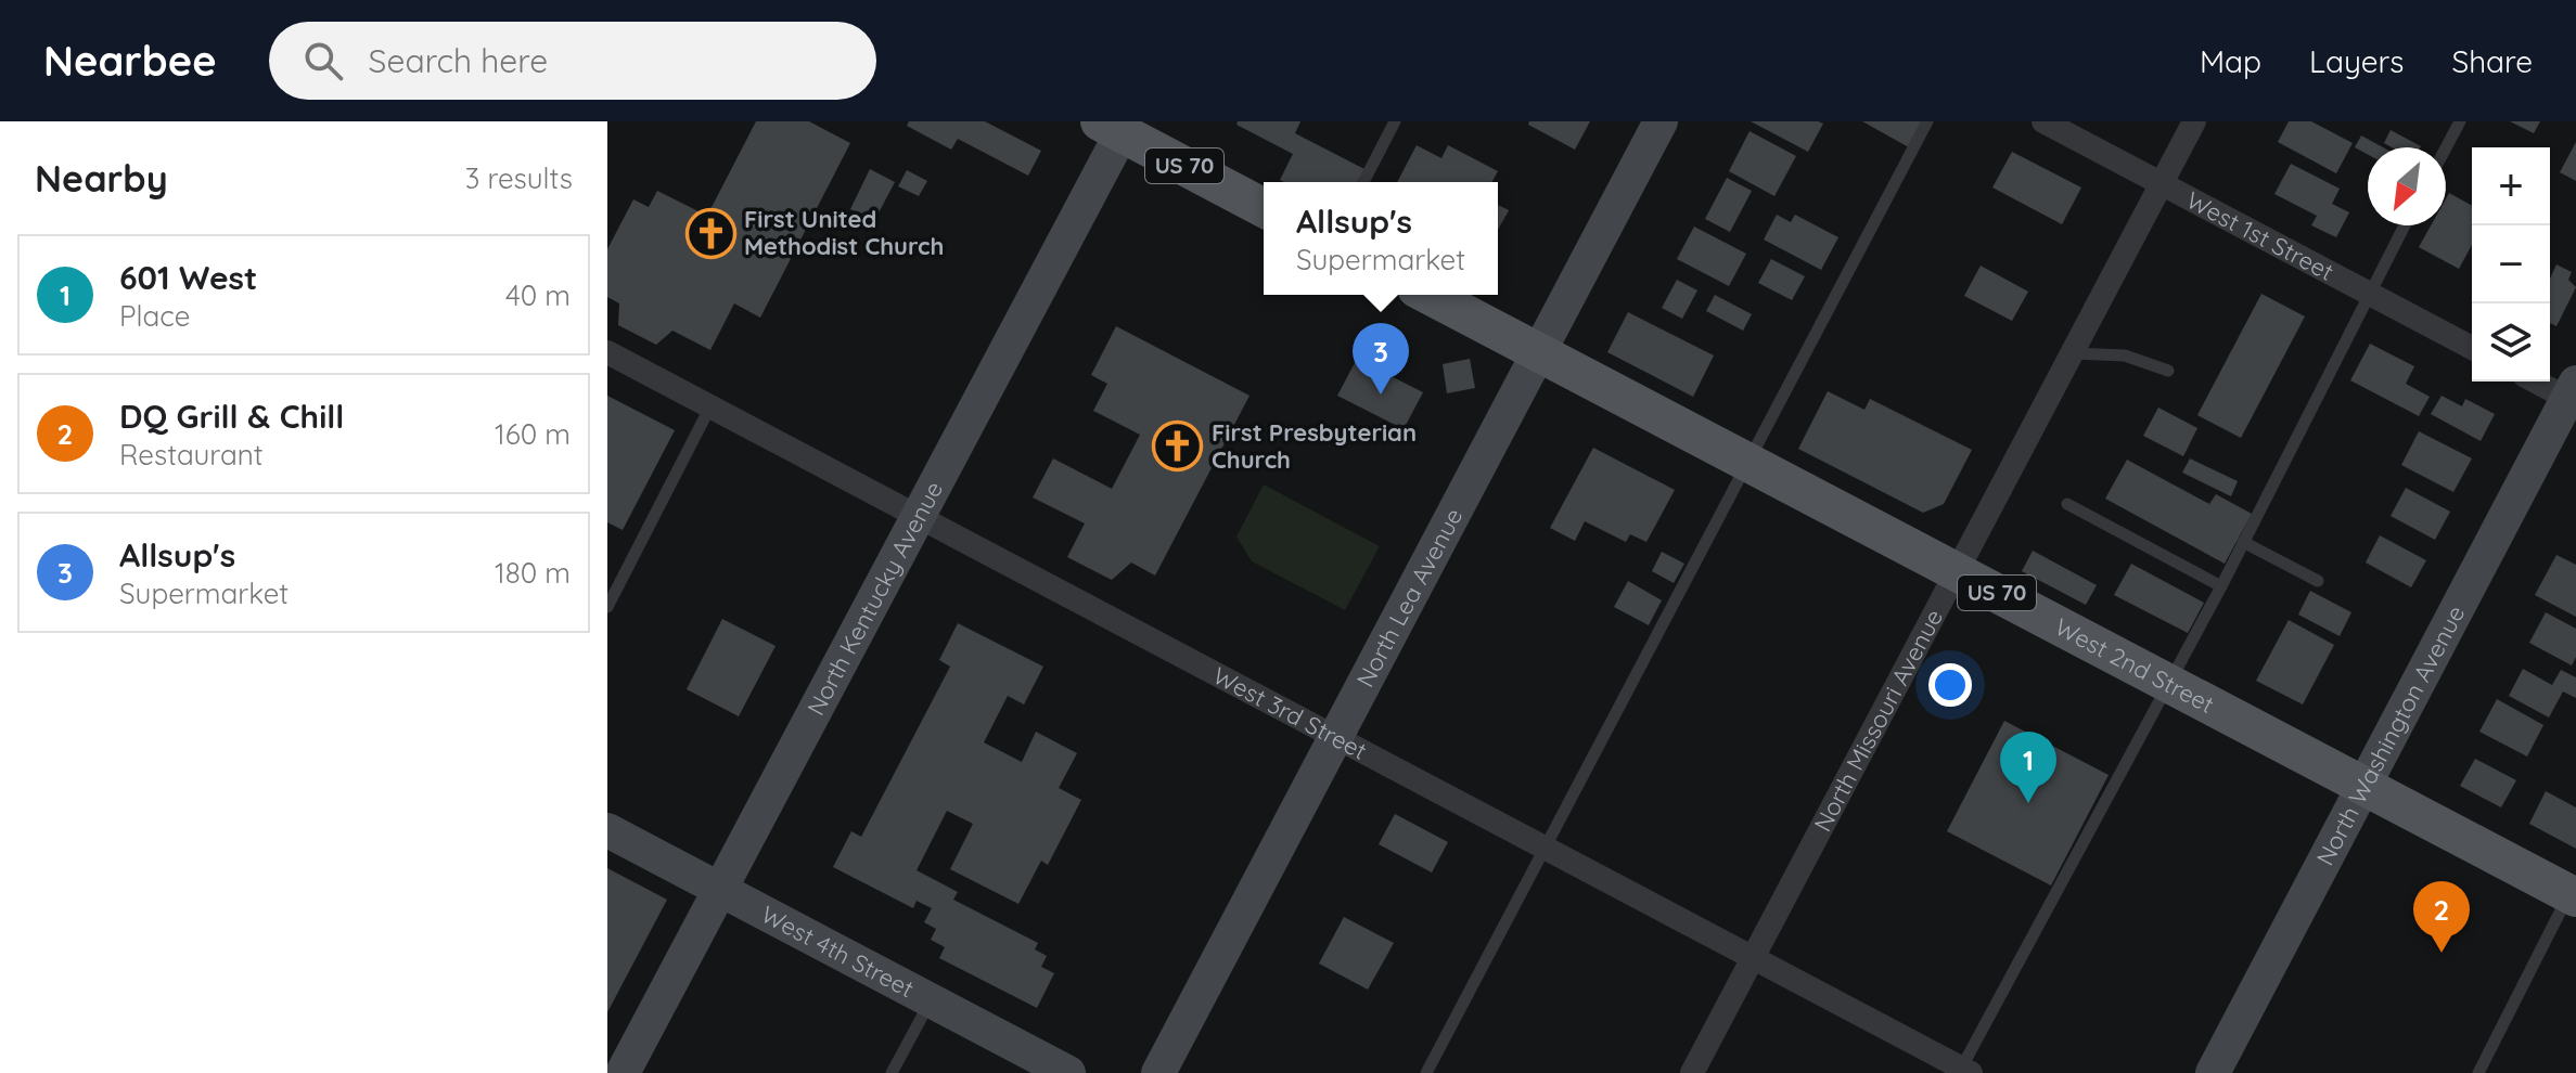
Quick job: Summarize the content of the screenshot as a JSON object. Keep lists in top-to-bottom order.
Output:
{
  "streets": {
    "main road": ["US 70", "West 2nd Street"],
    "street": [
      "West 1st Street",
      "North Kentucky Avenue",
      "North Lea Avenue",
      "West 3rd Street",
      "North Missouri Avenue",
      "North Washington Avenue",
      "West 4th Street"
    ]
  },
  "crossings": [
    ["US 70", "North Kentucky Avenue"],
    ["West 1st Street", "North Missouri Avenue"],
    ["North Kentucky Avenue", "West 3rd Street"],
    ["North Kentucky Avenue", "West 4th Street"],
    ["North Lea Avenue", "West 2nd Street"],
    ["North Lea Avenue", "West 3rd Street"],
    ["West 2nd Street", "North Missouri Avenue"],
    ["West 2nd Street", "North Washington Avenue"],
    ["West 3rd Street", "North Missouri Avenue"]
  ],
  "places": {
    "church": ["First United Methodist Church", "First Presbyterian Church"]
  },
  "north": "bottom left",
  "page": {
    "header": "Nearbee",
    "search": "Search here",
    "nav": ["Map", "Layers", "Share"],
    "heading": ["Nearby", "3 results"],
    "map_buttons": ["+", "−"],
    "popup": ["Allsup's", "Supermarket"],
    "list": [
      {
        "mark": "1",
        "name": "601 West",
        "note": "Place",
        "value": "40 m"
      },
      {
        "mark": "2",
        "name": "DQ Grill & Chill",
        "note": "Restaurant",
        "value": "160 m"
      },
      {
        "mark": "3",
        "name": "Allsup's",
        "note": "Supermarket",
        "value": "180 m"
      }
    ],
    "pins": ["3", "1", "2"]
  }
}
